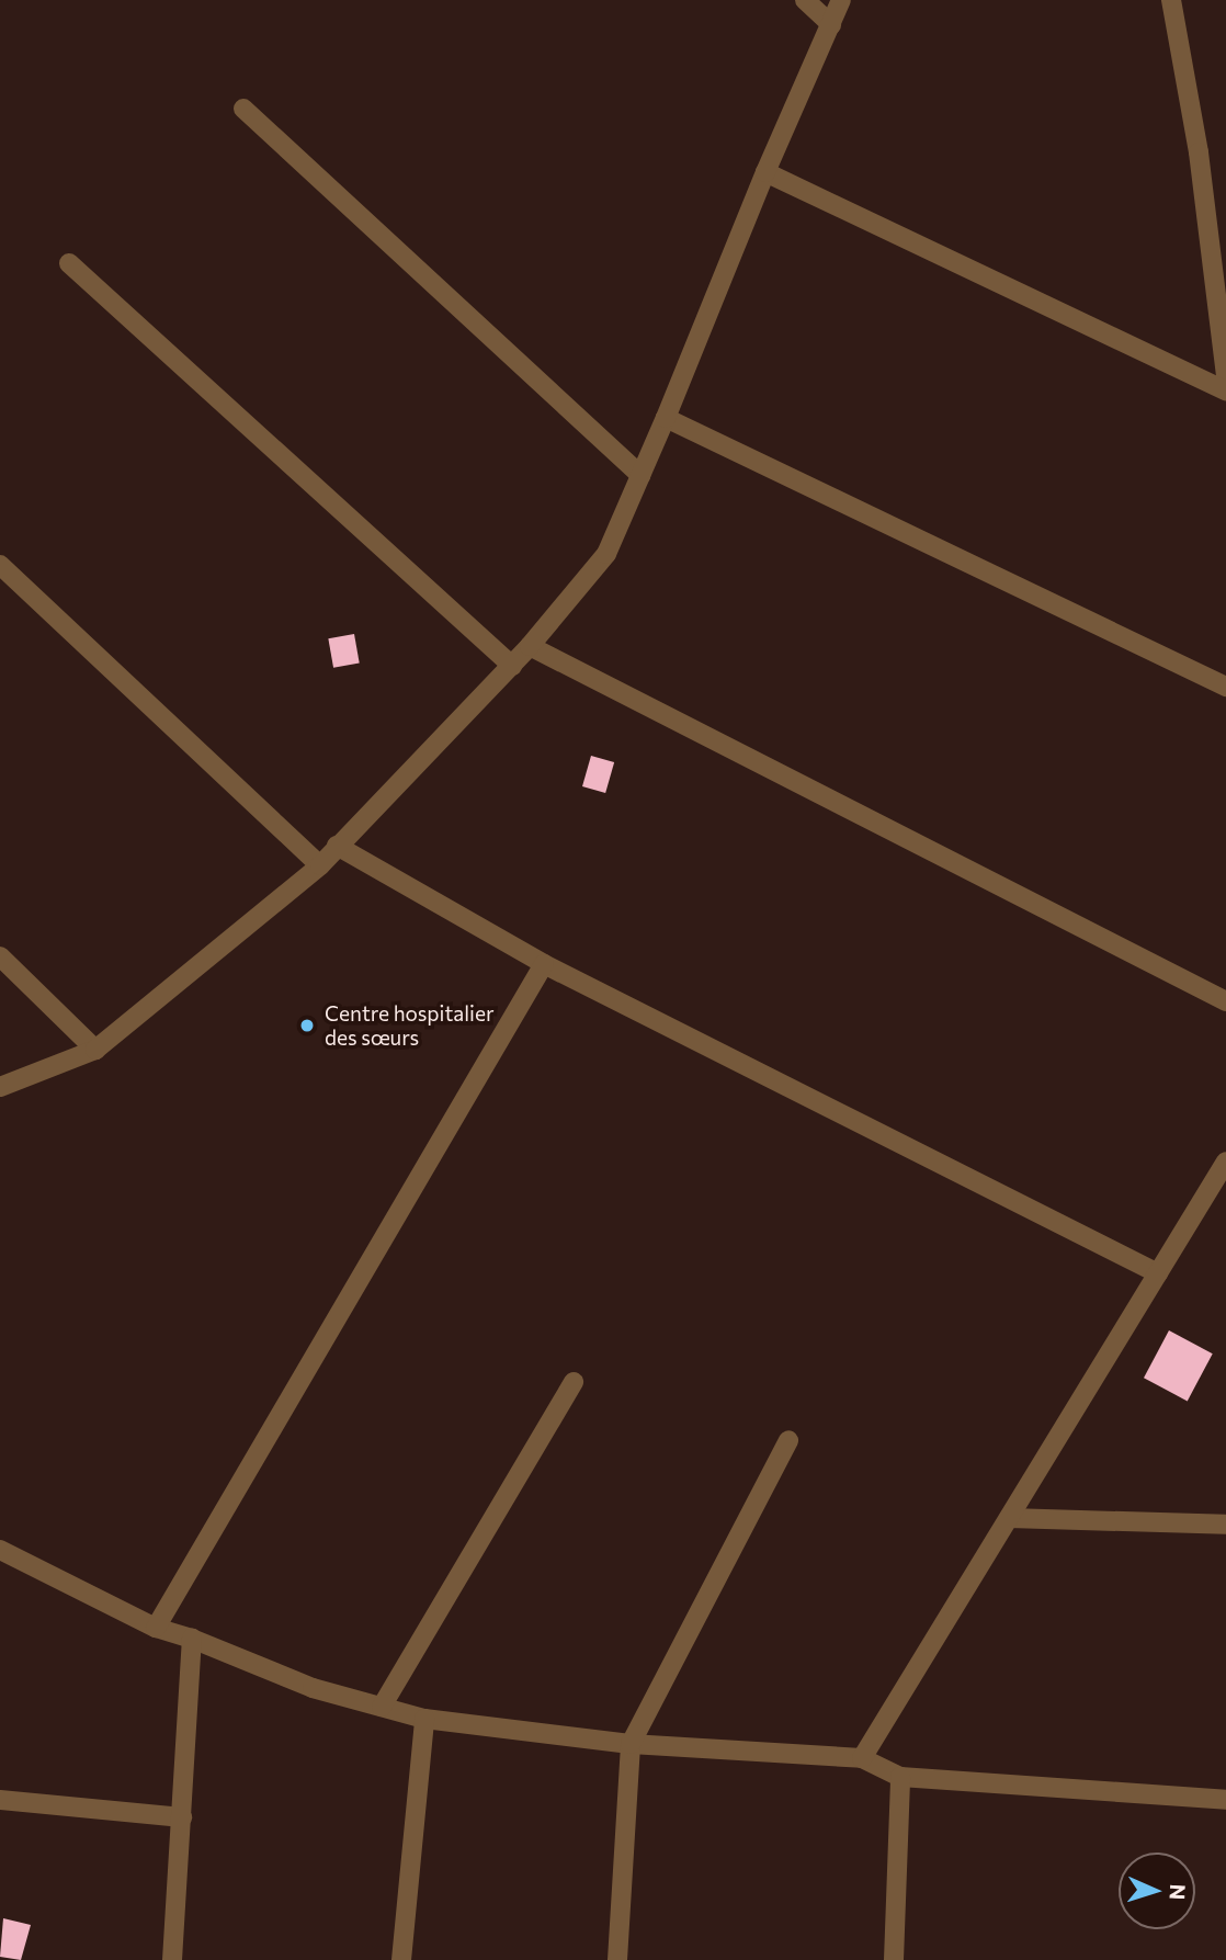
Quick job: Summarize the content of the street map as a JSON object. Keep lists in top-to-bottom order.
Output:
{
  "places": ["Centre hospitalier des sœurs"],
  "north": "right"
}
